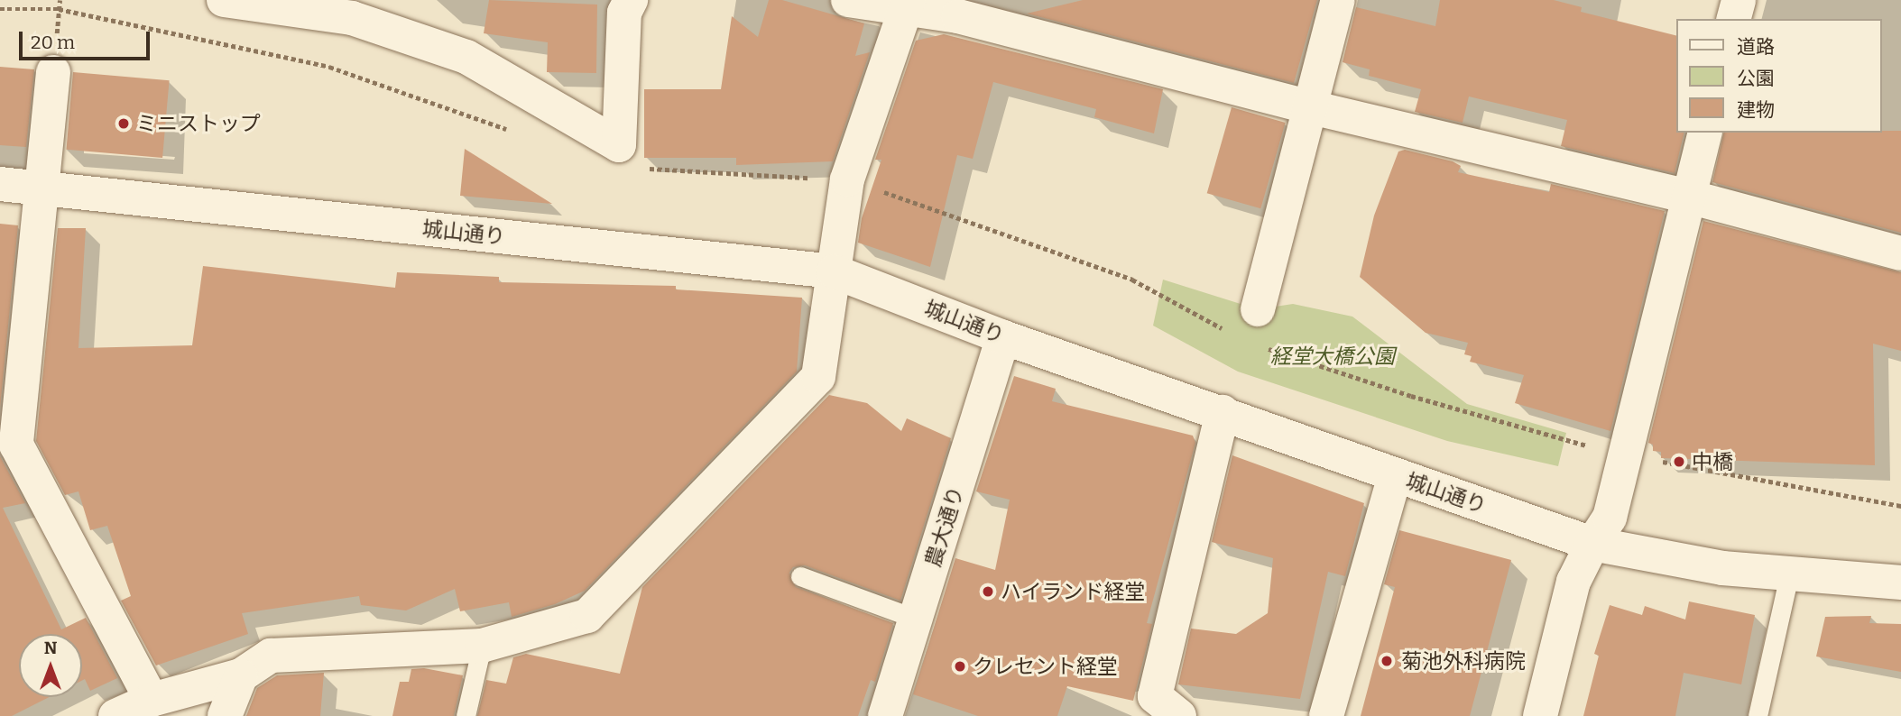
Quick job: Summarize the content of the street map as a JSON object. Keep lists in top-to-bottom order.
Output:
{
  "streets": {
    "street": ["城山通り", "農大通り"]
  },
  "crossings": [
    ["城山通り", "農大通り"]
  ],
  "parks": ["経堂大橋公園"],
  "places": [
    "ミニストップ",
    "中橋",
    "ハイランド経堂",
    "菊池外科病院",
    "クレセント経堂"
  ],
  "legend": ["道路", "公園", "建物"],
  "scale_bar": "20 m",
  "north": "top"
}
